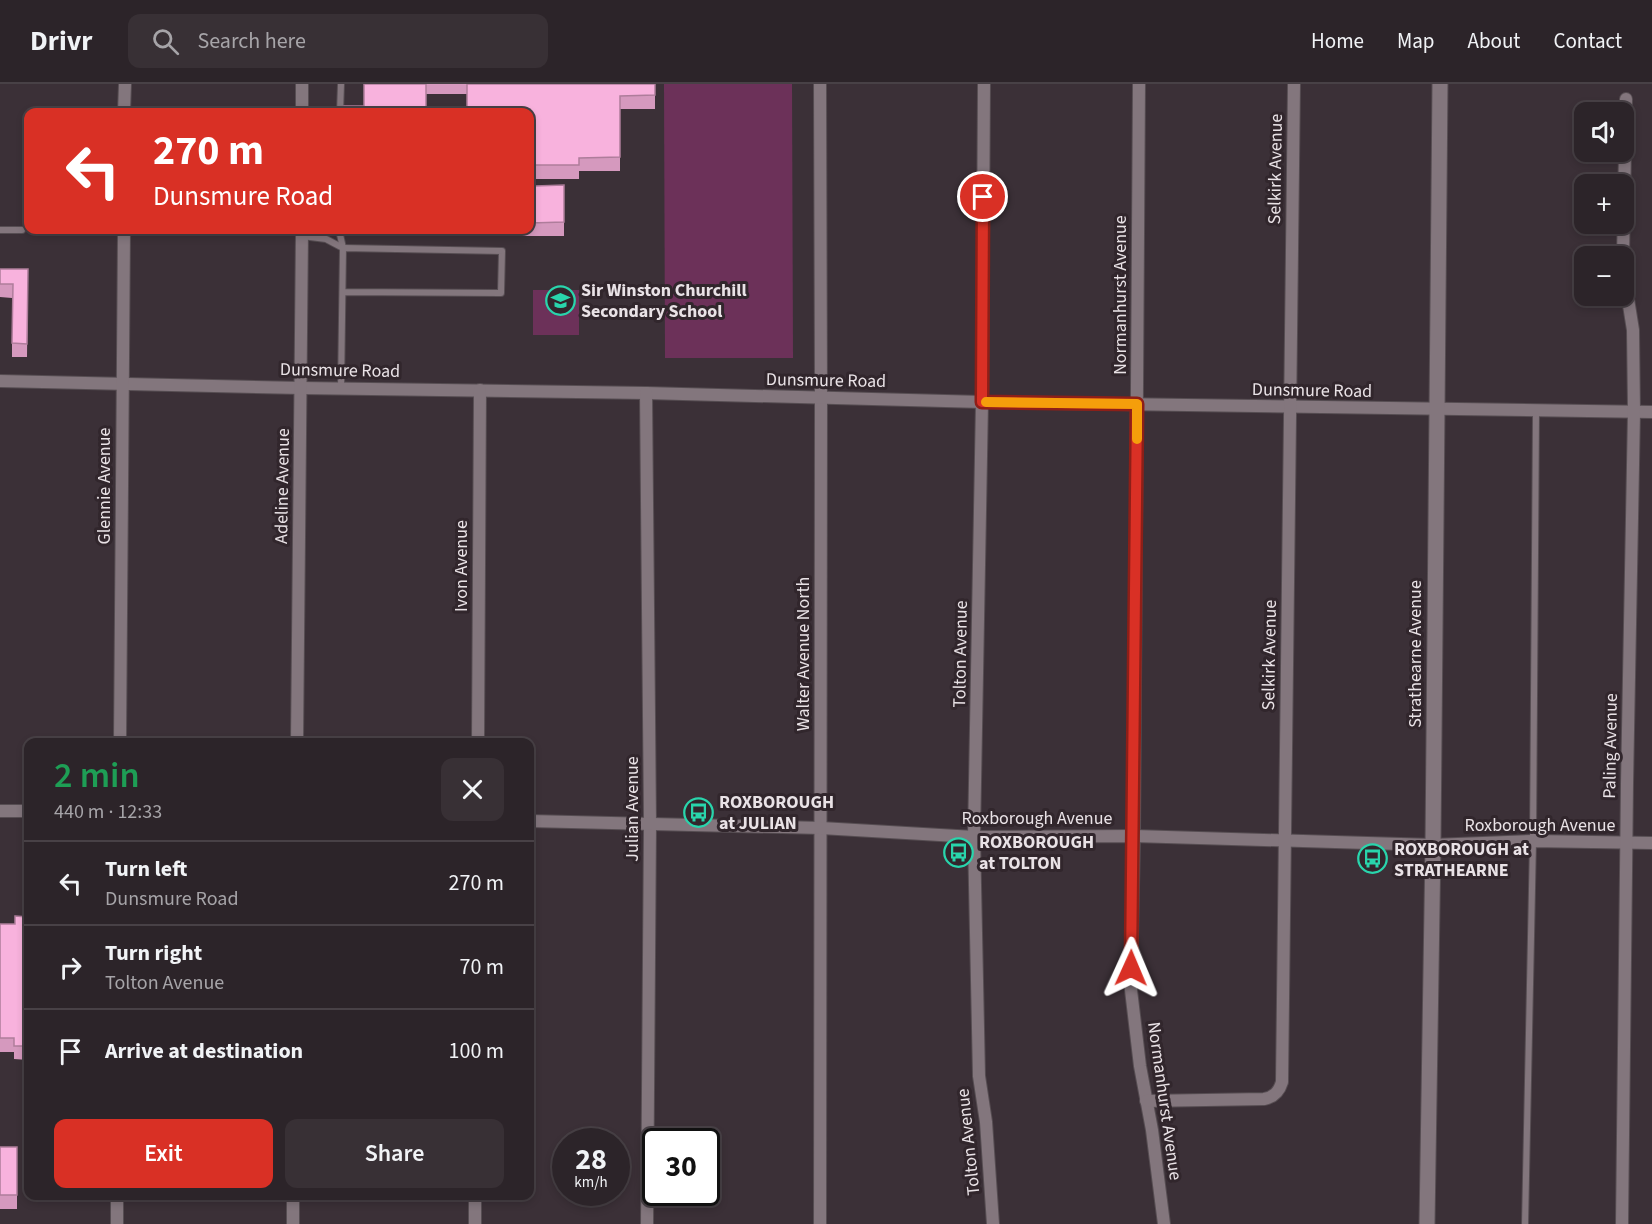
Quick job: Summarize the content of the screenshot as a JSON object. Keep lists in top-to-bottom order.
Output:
{
  "streets": {
    "street": [
      "Selkirk Avenue",
      "Normanhurst Avenue",
      "Dunsmure Road",
      "Glennie Avenue",
      "Adeline Avenue",
      "Ivon Avenue",
      "Walter Avenue North",
      "Tolton Avenue",
      "Strathearne Avenue",
      "Paling Avenue",
      "Julian Avenue",
      "Roxborough Avenue"
    ]
  },
  "crossings": [
    ["Selkirk Avenue", "Normanhurst Avenue"],
    ["Selkirk Avenue", "Dunsmure Road"],
    ["Selkirk Avenue", "Roxborough Avenue"],
    ["Normanhurst Avenue", "Dunsmure Road"],
    ["Normanhurst Avenue", "Roxborough Avenue"],
    ["Dunsmure Road", "Glennie Avenue"],
    ["Dunsmure Road", "Adeline Avenue"],
    ["Dunsmure Road", "Ivon Avenue"],
    ["Dunsmure Road", "Walter Avenue North"],
    ["Dunsmure Road", "Tolton Avenue"],
    ["Dunsmure Road", "Strathearne Avenue"],
    ["Dunsmure Road", "Paling Avenue"],
    ["Dunsmure Road", "Julian Avenue"],
    ["Walter Avenue North", "Roxborough Avenue"],
    ["Tolton Avenue", "Roxborough Avenue"],
    ["Strathearne Avenue", "Roxborough Avenue"],
    ["Paling Avenue", "Roxborough Avenue"],
    ["Julian Avenue", "Roxborough Avenue"]
  ],
  "places": {
    "school or university": ["Sir Winston Churchill Secondary School"],
    "bus stop": ["ROXBOROUGH at JULIAN", "ROXBOROUGH at TOLTON", "ROXBOROUGH at STRATHEARNE"]
  },
  "page": {
    "header": "Drivr",
    "search": "Search here",
    "nav": [
      "Home",
      "Map",
      "About",
      "Contact"
    ],
    "map_buttons": ["+", "−"],
    "turn": ["270 m", "Dunsmure Road"],
    "heading": ["2 min", "440 m · 12:33"],
    "list": [
      {
        "name": "Turn left",
        "note": "Dunsmure Road",
        "value": "270 m"
      },
      {
        "name": "Turn right",
        "note": "Tolton Avenue",
        "value": "70 m"
      },
      {
        "name": "Arrive at destination",
        "value": "100 m"
      }
    ],
    "buttons": ["Exit", "Share"],
    "speed": "28 km/h",
    "limit": "30"
  }
}
